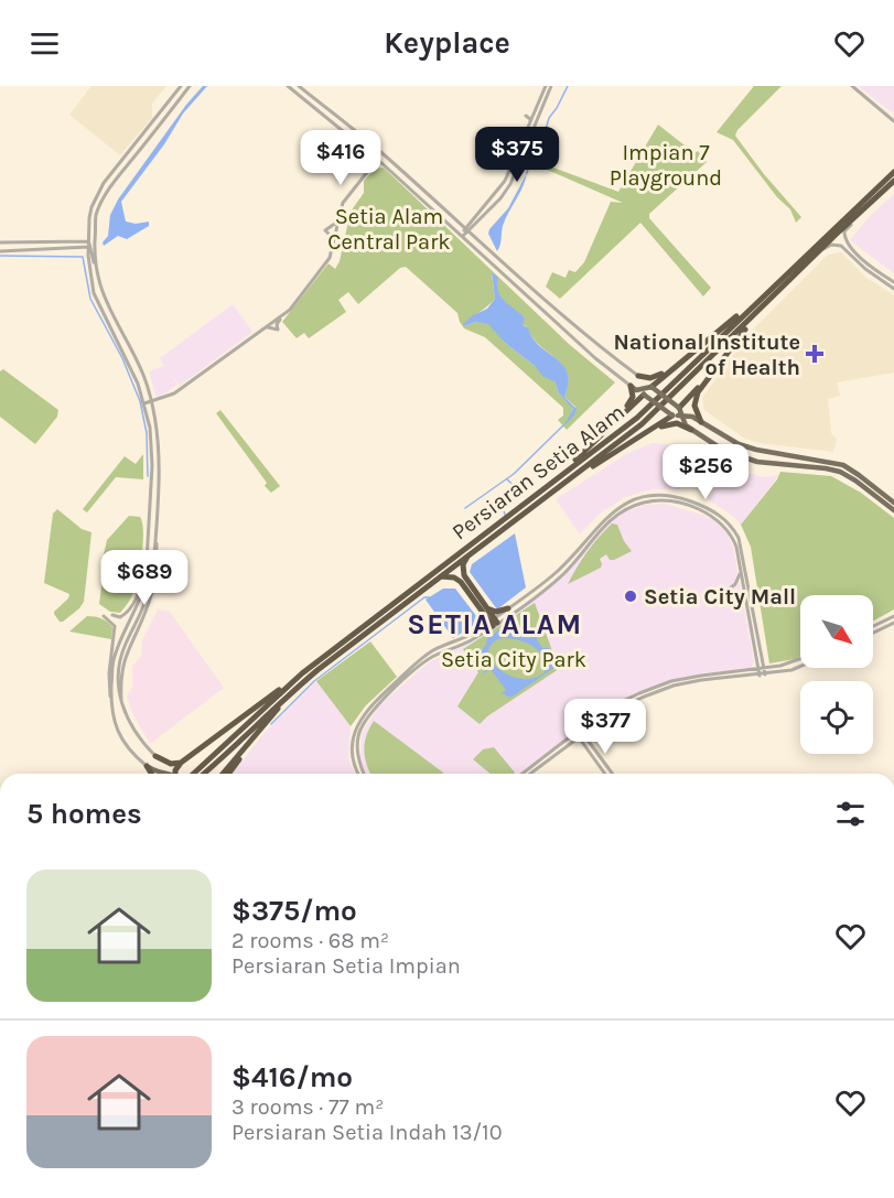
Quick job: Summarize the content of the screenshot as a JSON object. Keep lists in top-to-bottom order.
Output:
{
  "streets": {
    "highway": ["Persiaran Setia Alam"]
  },
  "districts": ["SETIA ALAM"],
  "parks": ["Impian 7 Playground", "Setia Alam Central Park", "Setia City Park"],
  "places": {
    "health": ["National Institute of Health"],
    "other": ["Setia City Mall"]
  },
  "north": "bottom right",
  "page": {
    "header": "Keyplace",
    "price": [
      "$375",
      "$416",
      "$256",
      "$689",
      "$377"
    ],
    "heading": "5 homes",
    "list": [
      {
        "name": "$375/mo",
        "note": "2 rooms · 68 m² · Persiaran Setia Impian"
      },
      {
        "name": "$416/mo",
        "note": "3 rooms · 77 m² · Persiaran Setia Indah 13/10"
      }
    ]
  }
}
